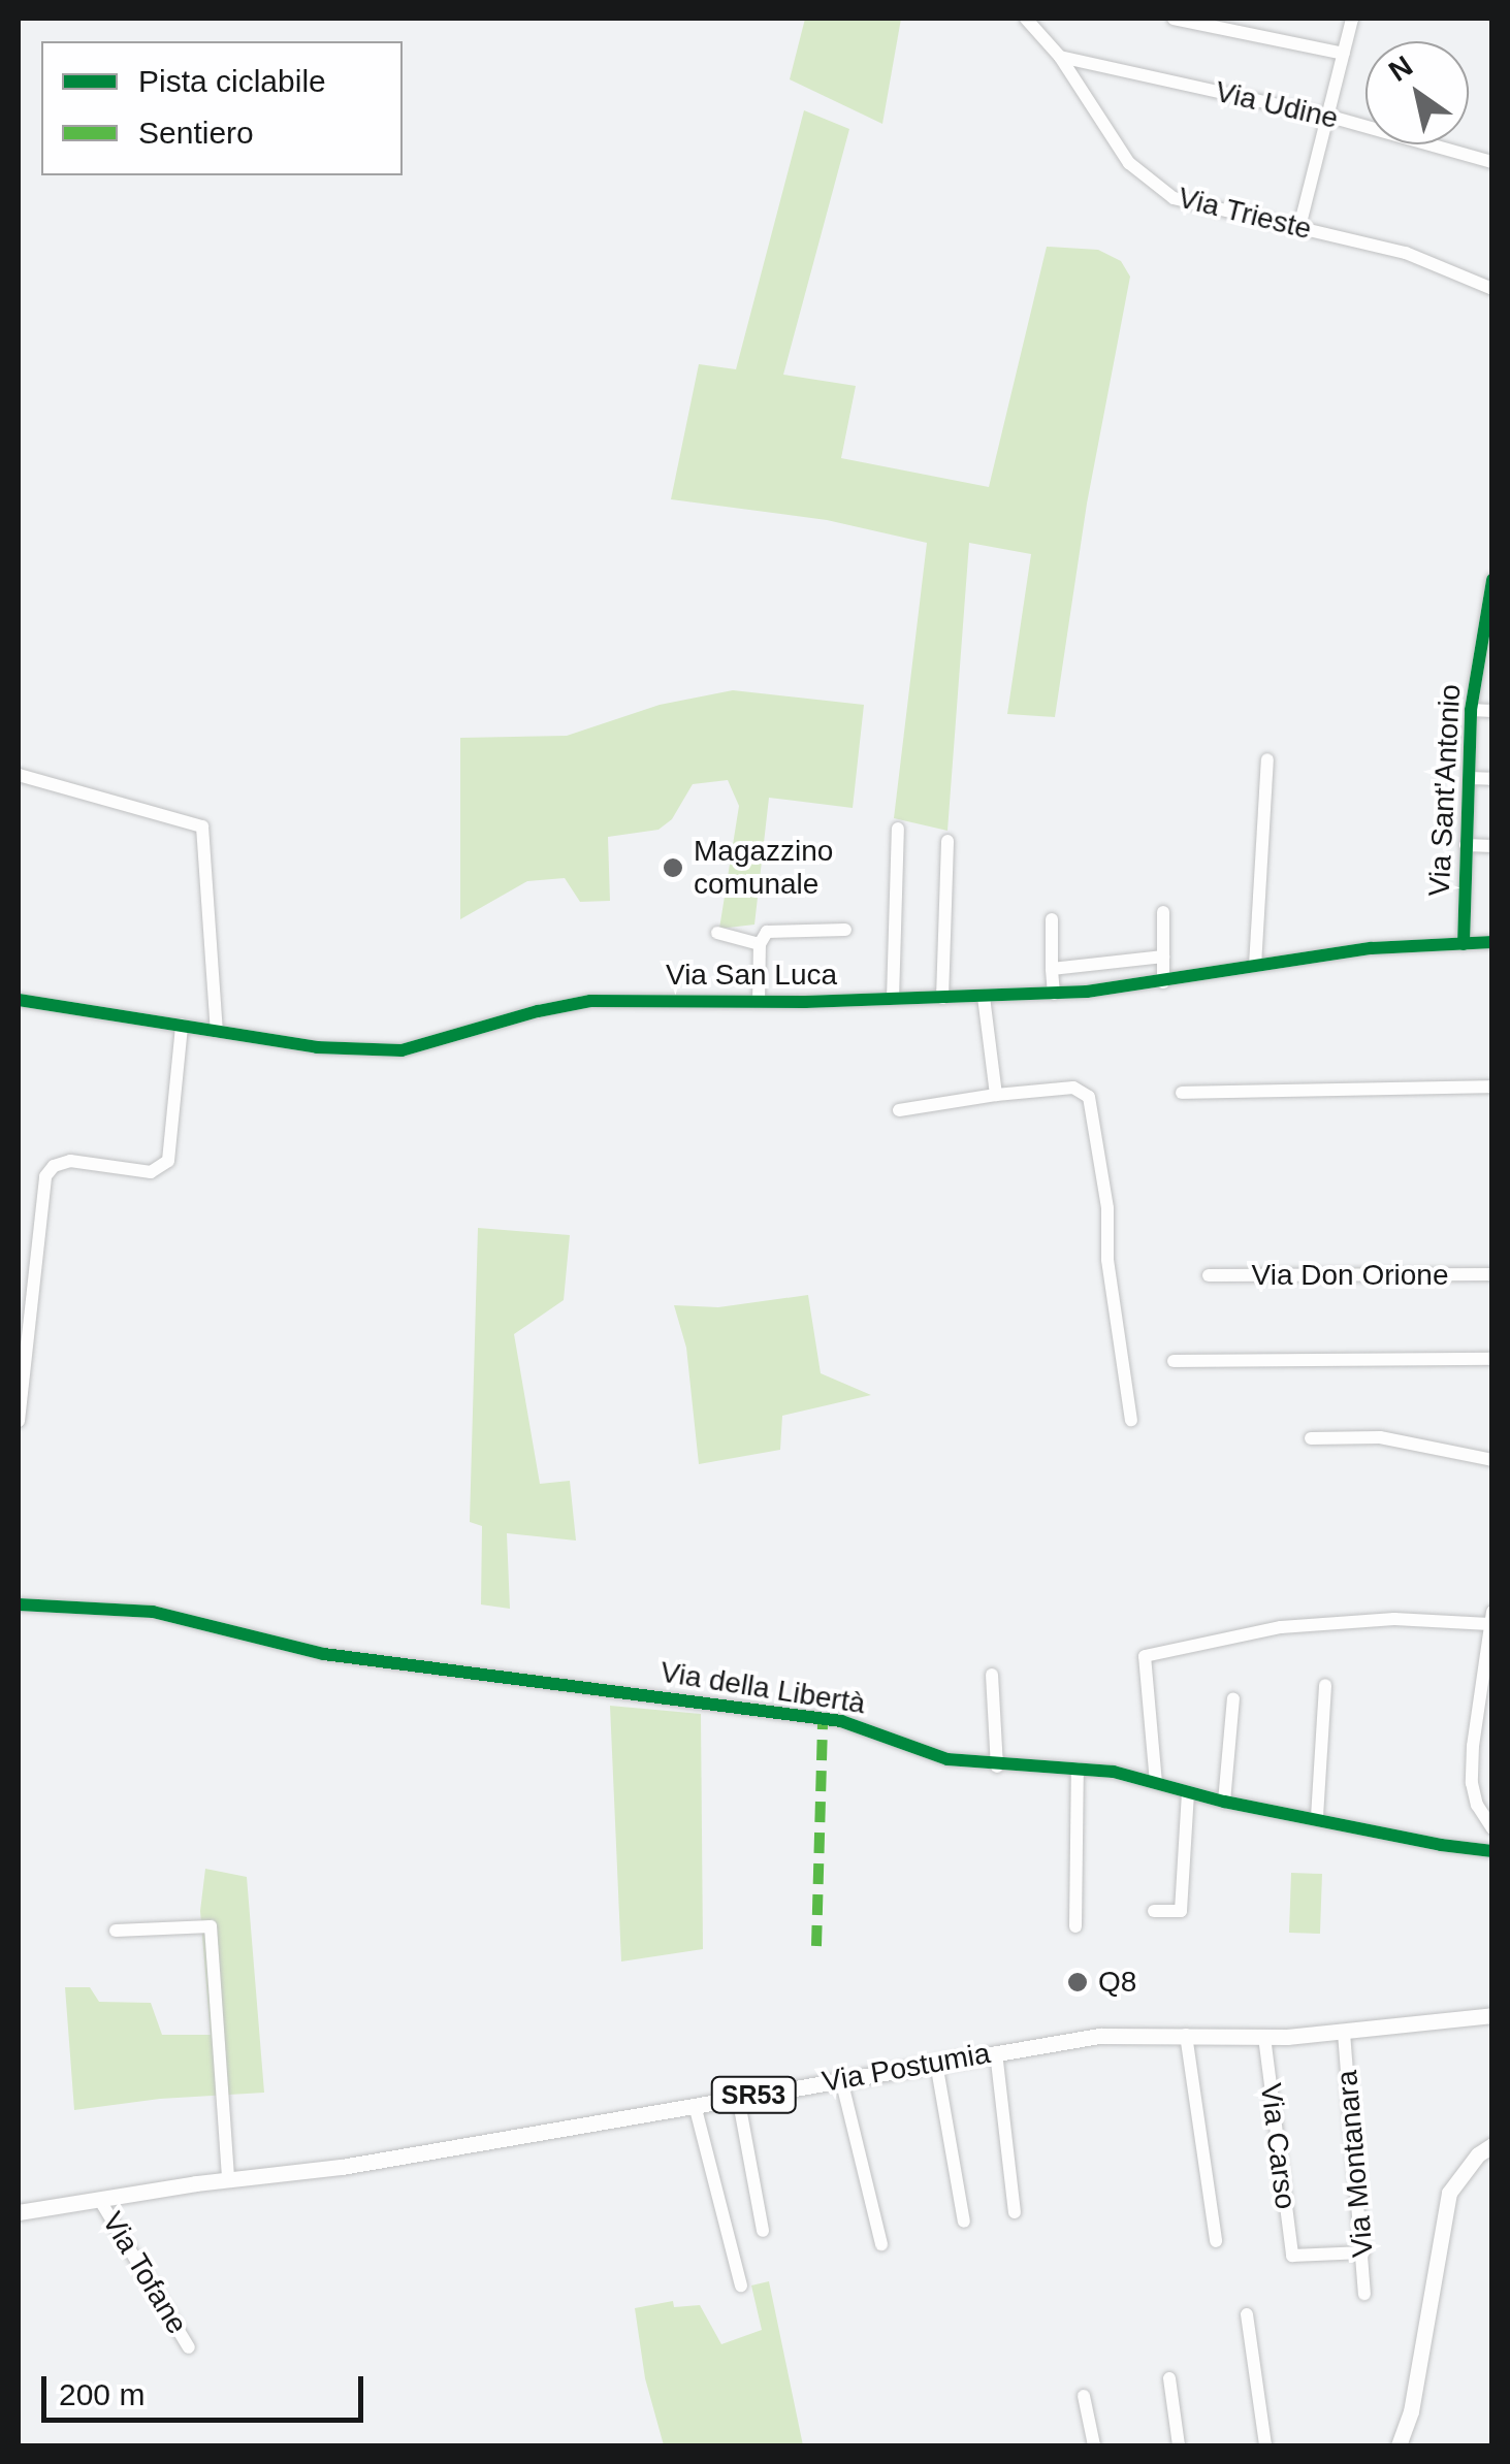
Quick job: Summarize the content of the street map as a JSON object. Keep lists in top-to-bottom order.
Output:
{
  "streets": {
    "main road": ["Via Postumia", "SR53"],
    "street": [
      "Via Udine",
      "Via Trieste",
      "Via Sant'Antonio",
      "Via San Luca",
      "Via Don Orione",
      "Via della Libertà",
      "Via Carso",
      "Via Montanara",
      "Via Tofane"
    ]
  },
  "crossings": [
    ["Via Udine", "Via Trieste"],
    ["Via Sant'Antonio", "Via San Luca"],
    ["Via Postumia", "Via Carso"],
    ["Via Postumia", "Via Montanara"],
    ["Via Postumia", "Via Tofane"],
    ["Via Carso", "Via Montanara"]
  ],
  "places": ["Magazzino comunale", "Q8"],
  "legend": ["Pista ciclabile", "Sentiero"],
  "scale_bar": "200 m",
  "north": "top left"
}
